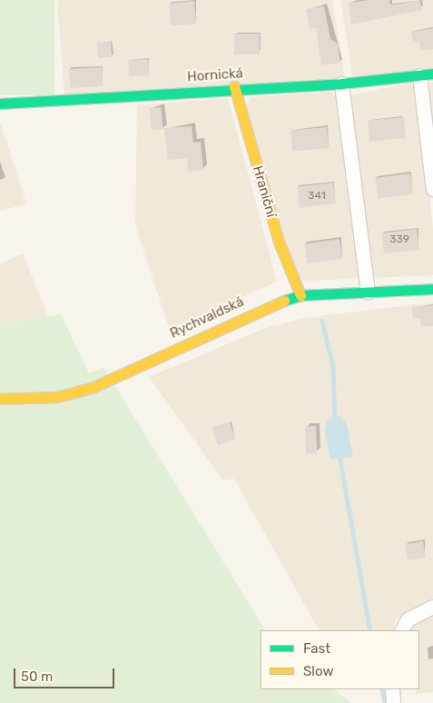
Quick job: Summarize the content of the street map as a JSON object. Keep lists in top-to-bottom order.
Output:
{
  "streets": {
    "street": ["Hornická", "Hraniční", "Rychvaldská"]
  },
  "crossings": [
    ["Hornická", "Hraniční"],
    ["Hraniční", "Rychvaldská"]
  ],
  "house_numbers": ["341", "339"],
  "legend": ["Fast", "Slow"],
  "scale_bar": "50 m"
}
